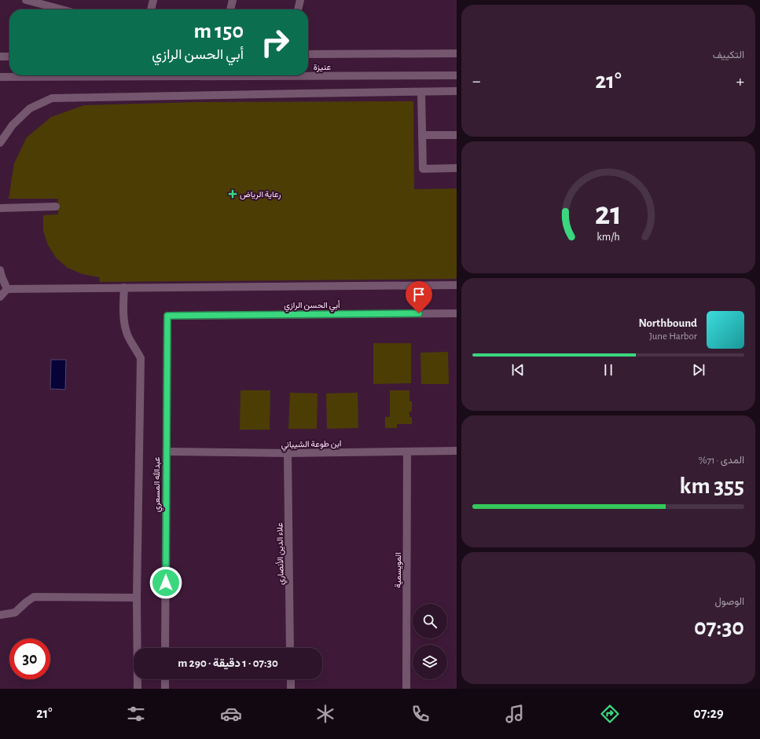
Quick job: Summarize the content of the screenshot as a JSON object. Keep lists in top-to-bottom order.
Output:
{
  "streets": {
    "street": [
      "عنيزة",
      "أبي الحسن الرازي",
      "ابن طوعة الشيباني",
      "عبدالله المسعري",
      "علاء الدين الأنصاري",
      "المويسمية"
    ]
  },
  "crossings": [
    ["أبي الحسن الرازي", "عبدالله المسعري"],
    ["ابن طوعة الشيباني", "عبدالله المسعري"],
    ["ابن طوعة الشيباني", "علاء الدين الأنصاري"],
    ["ابن طوعة الشيباني", "المويسمية"]
  ],
  "places": {
    "health": ["رعاية الرياض"]
  },
  "page": {
    "tile": [
      "التكييف",
      ["المدى · 71%", "355 km"],
      ["الوصول", "07:30"]
    ],
    "turn": ["150 m", "أبي الحسن الرازي"],
    "heat": ["−", "21°", "+"],
    "song": ["Northbound", "June Harbor"],
    "limit": "30",
    "trip": "07:30 · 1 دقيقة · 290 m",
    "tabs": ["07:29", "21°"],
    "gauge": ["21", "km/h"]
  }
}
